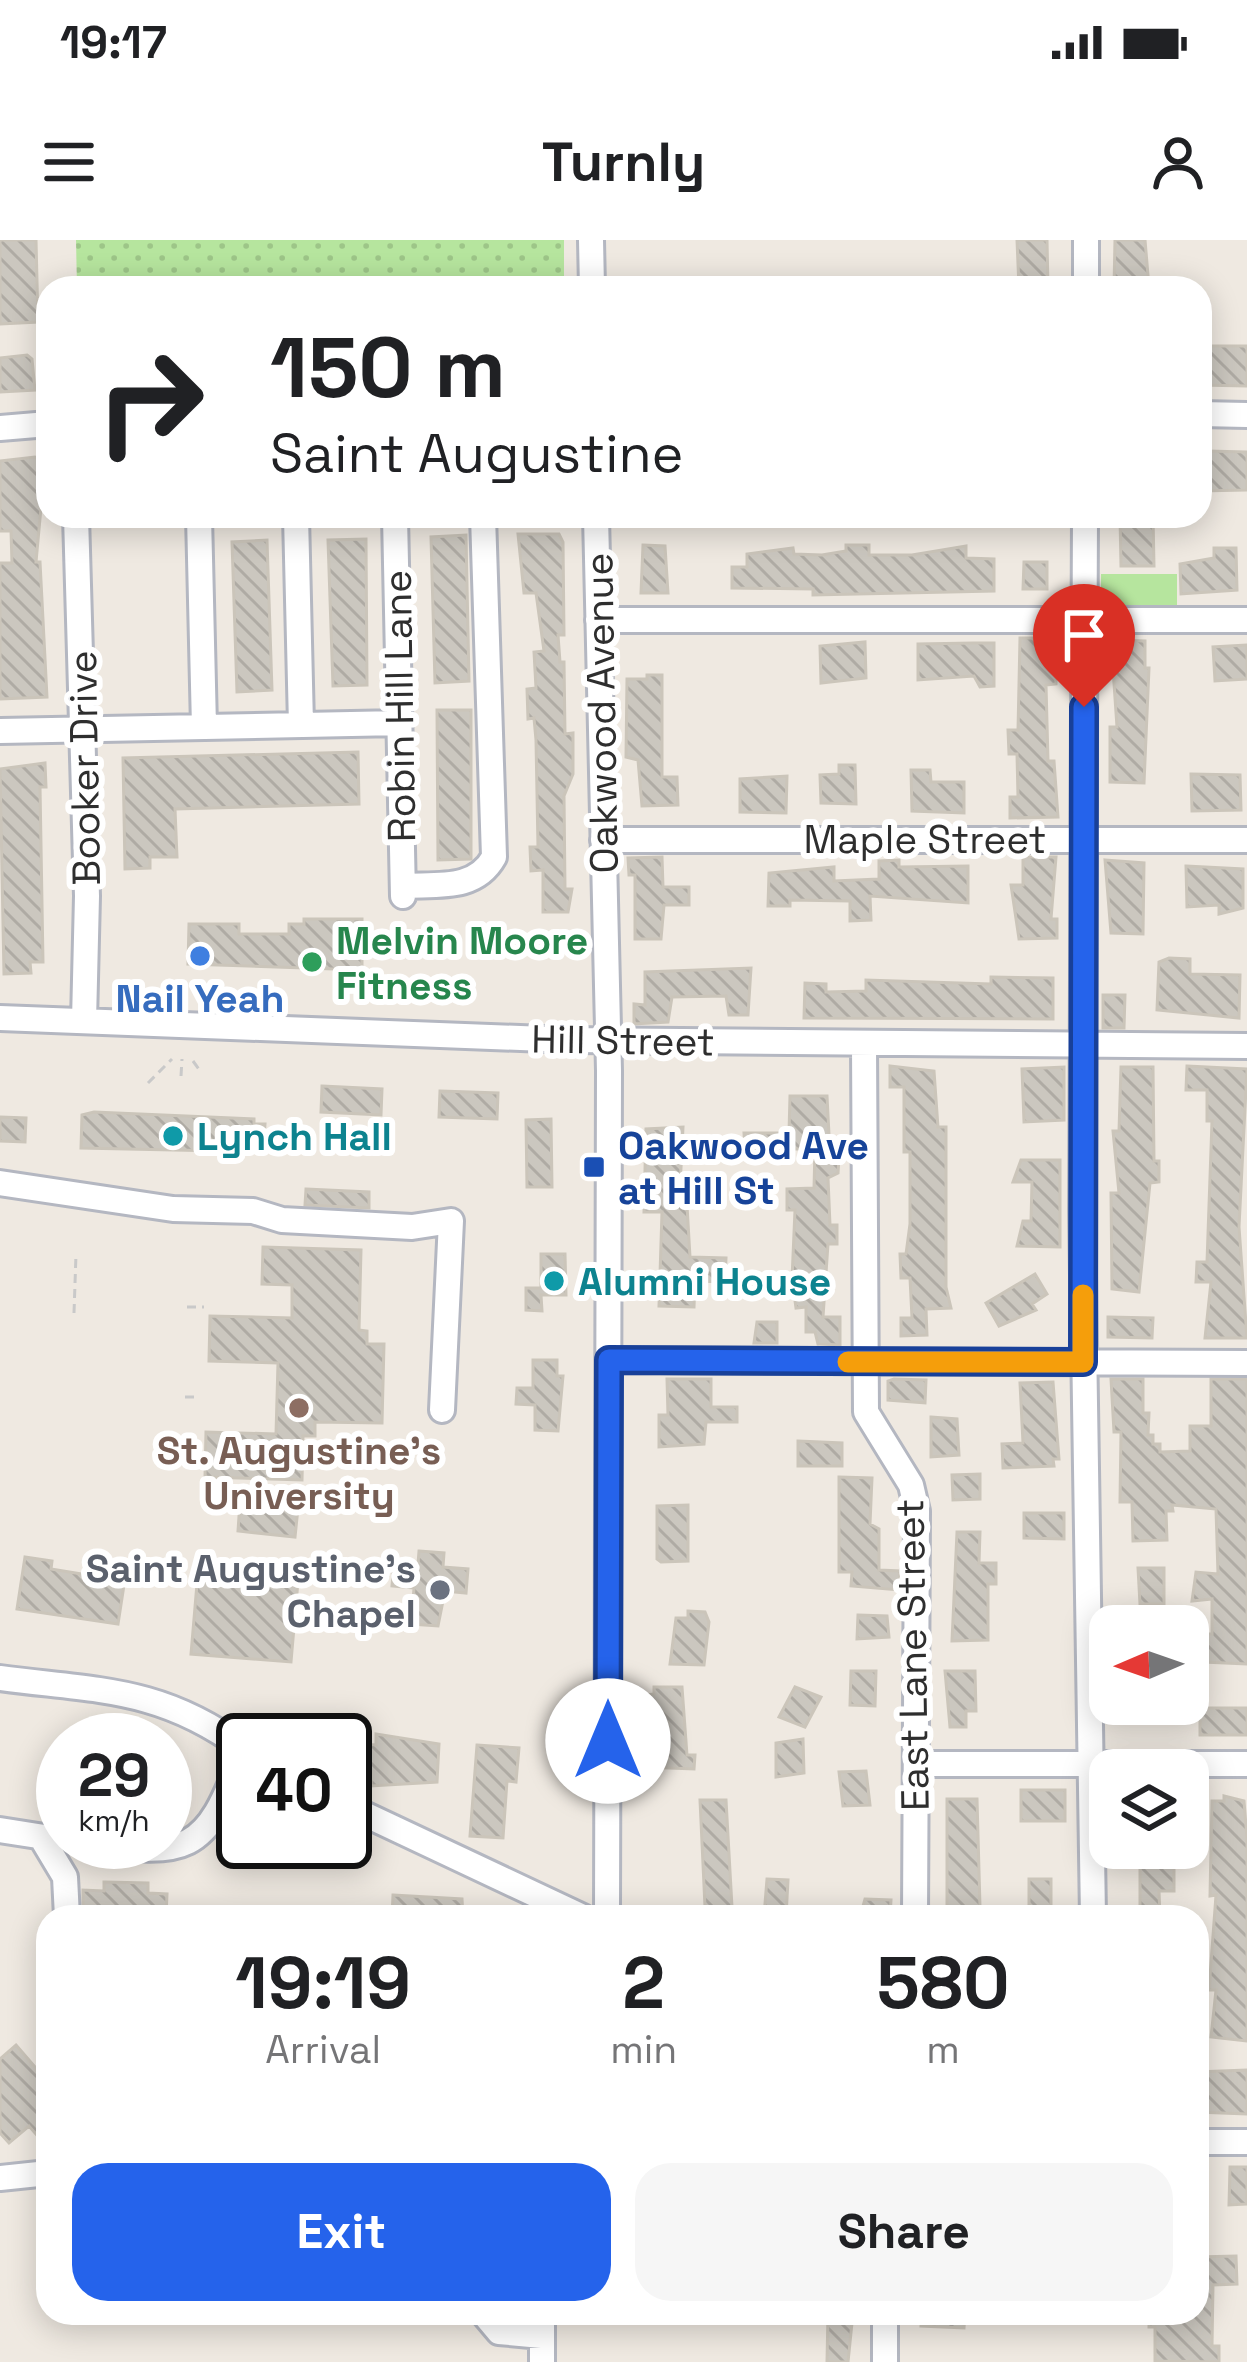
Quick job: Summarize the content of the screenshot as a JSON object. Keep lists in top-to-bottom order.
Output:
{
  "streets": {
    "street": [
      "Robin Hill Lane",
      "Oakwood Avenue",
      "Booker Drive",
      "Maple Street",
      "Hill Street",
      "East Lane Street"
    ]
  },
  "crossings": [
    ["Oakwood Avenue", "Maple Street"],
    ["Oakwood Avenue", "Hill Street"],
    ["Booker Drive", "Hill Street"],
    ["Hill Street", "East Lane Street"]
  ],
  "places": {
    "other": [
      "Nail Yeah",
      "Melvin Moore Fitness",
      "Lynch Hall",
      "Alumni House",
      "St. Augustine's University",
      "Saint Augustine's Chapel"
    ],
    "transit": ["Oakwood Ave at Hill St"]
  },
  "north": "left",
  "page": {
    "status": "19:17",
    "header": "Turnly",
    "turn": ["150 m", "Saint Augustine"],
    "speed": "29 km/h",
    "limit": "40",
    "eta": [
      "19:19",
      "Arrival",
      "2",
      "min",
      "580",
      "m"
    ],
    "buttons": ["Exit", "Share"]
  }
}
